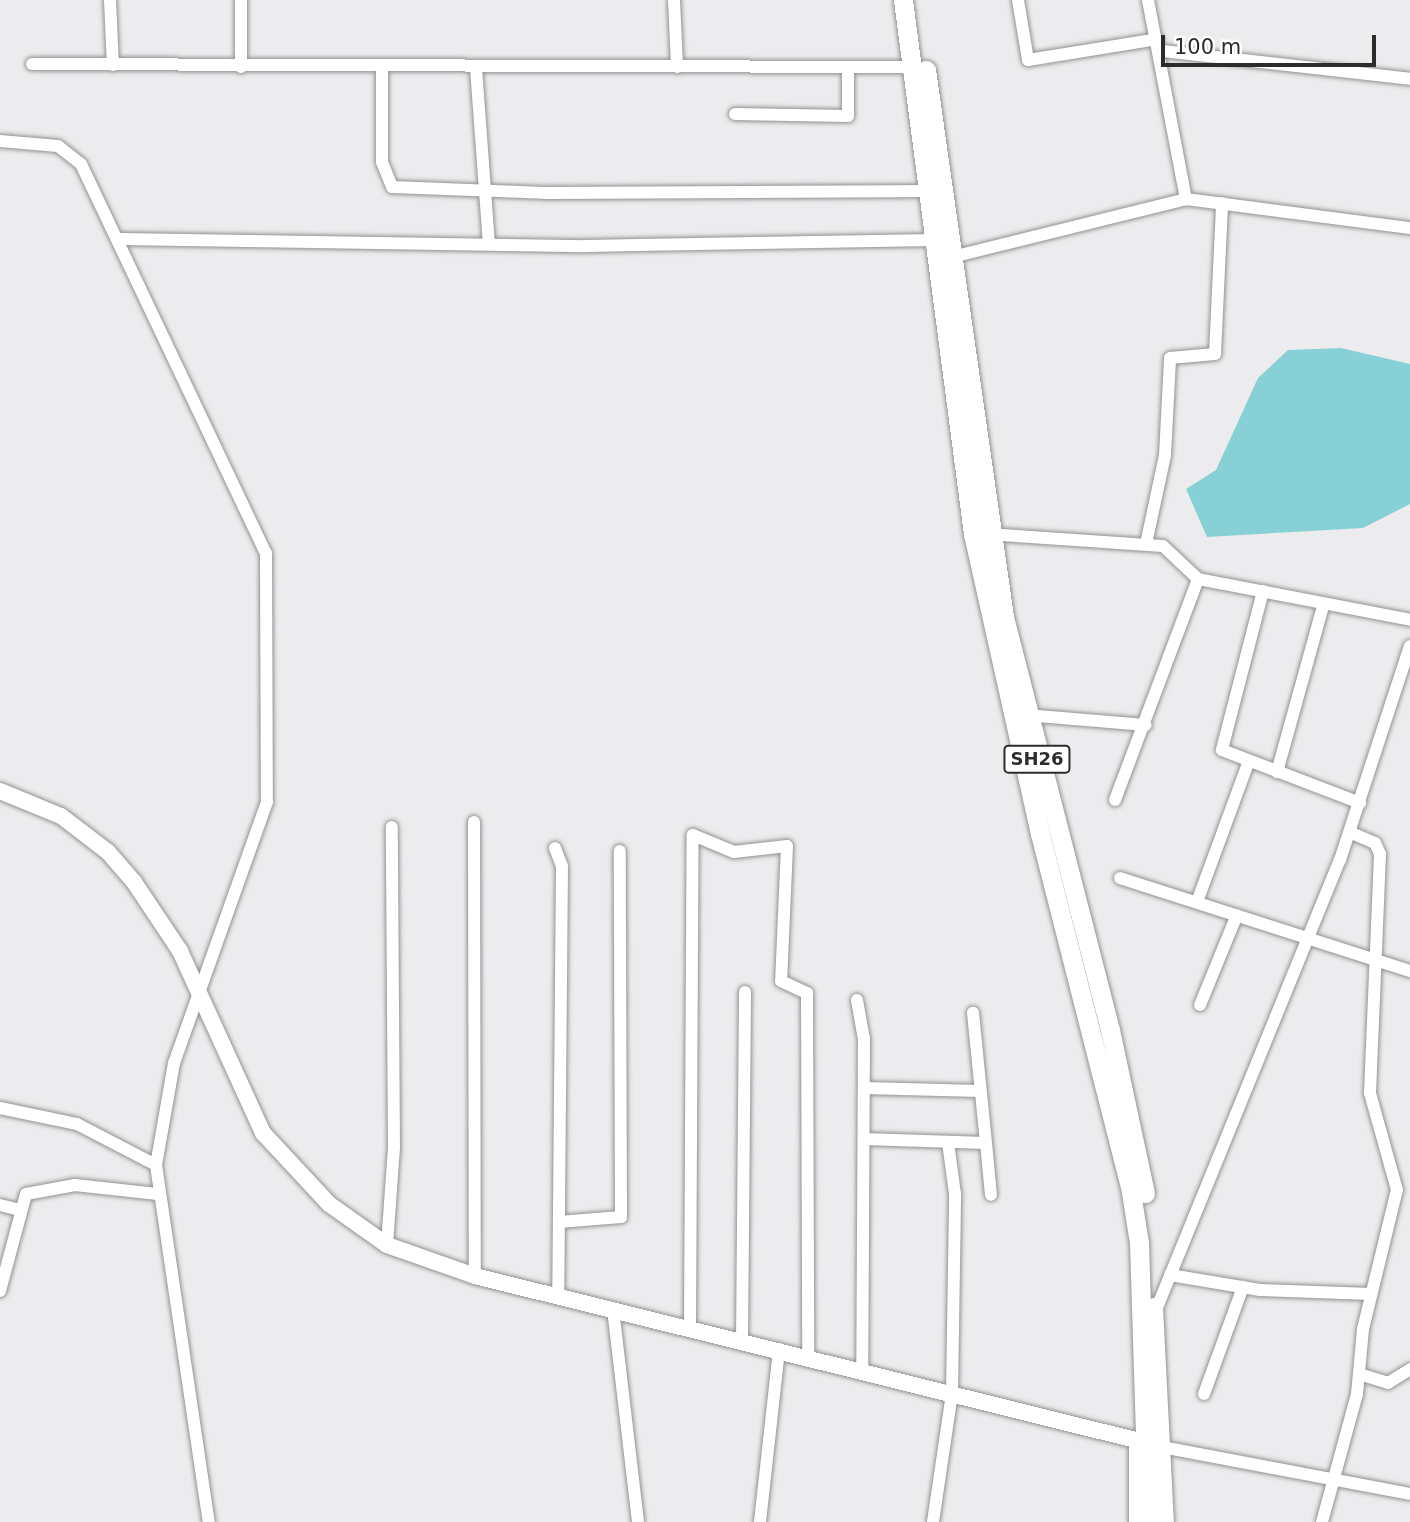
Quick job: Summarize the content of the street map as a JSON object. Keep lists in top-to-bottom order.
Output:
{
  "streets": {
    "main road": ["SH26"]
  },
  "scale_bar": "100 m"
}
